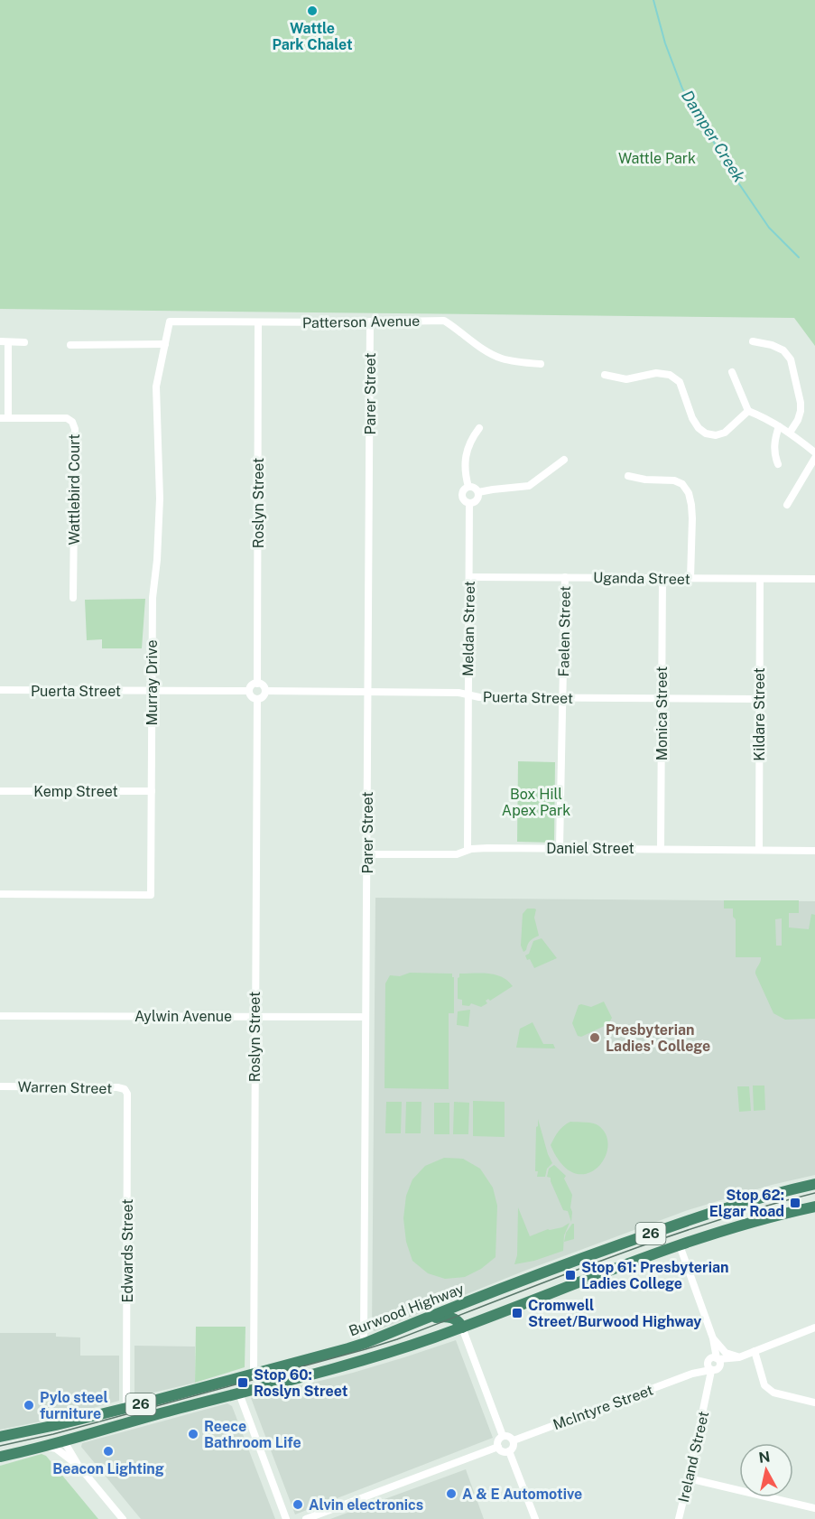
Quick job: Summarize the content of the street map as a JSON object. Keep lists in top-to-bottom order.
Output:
{
  "streets": {
    "highway": ["26", "Burwood Highway"],
    "street": [
      "Patterson Avenue",
      "Parer Street",
      "Wattlebird Court",
      "Roslyn Street",
      "Uganda Street",
      "Meldan Street",
      "Faelen Street",
      "Murray Drive",
      "Puerta Street",
      "Monica Street",
      "Kildare Street",
      "Kemp Street",
      "Daniel Street",
      "Aylwin Avenue",
      "Warren Street",
      "Edwards Street",
      "McIntyre Street",
      "Ireland Street"
    ]
  },
  "crossings": [
    ["Patterson Avenue", "Parer Street"],
    ["Patterson Avenue", "Roslyn Street"],
    ["Patterson Avenue", "Murray Drive"],
    ["Parer Street", "Puerta Street"],
    ["Parer Street", "Daniel Street"],
    ["Parer Street", "Aylwin Avenue"],
    ["Parer Street", "Burwood Highway"],
    ["Roslyn Street", "Puerta Street"],
    ["Roslyn Street", "Aylwin Avenue"],
    ["Roslyn Street", "Burwood Highway"],
    ["Uganda Street", "Meldan Street"],
    ["Uganda Street", "Faelen Street"],
    ["Uganda Street", "Monica Street"],
    ["Uganda Street", "Kildare Street"],
    ["Meldan Street", "Puerta Street"],
    ["Meldan Street", "Daniel Street"],
    ["Faelen Street", "Puerta Street"],
    ["Faelen Street", "Daniel Street"],
    ["Murray Drive", "Puerta Street"],
    ["Murray Drive", "Kemp Street"],
    ["Puerta Street", "Monica Street"],
    ["Puerta Street", "Kildare Street"],
    ["Monica Street", "Daniel Street"],
    ["Kildare Street", "Daniel Street"],
    ["Warren Street", "Edwards Street"],
    ["26", "Ireland Street"],
    ["Edwards Street", "Burwood Highway"],
    ["McIntyre Street", "Ireland Street"]
  ],
  "water": ["Damper Creek"],
  "parks": ["Wattle Park", "Box Hill Apex Park"],
  "places": {
    "other": [
      "Wattle Park Chalet",
      "Presbyterian Ladies' College",
      "Pylo steel furniture",
      "Reece Bathroom Life",
      "Beacon Lighting",
      "A & E Automotive",
      "Alvin electronics"
    ],
    "transit": [
      "Stop 62: Elgar Road",
      "Stop 61: Presbyterian Ladies College",
      "Cromwell Street/Burwood Highway",
      "Stop 60: Roslyn Street"
    ]
  },
  "north": "top"
}
